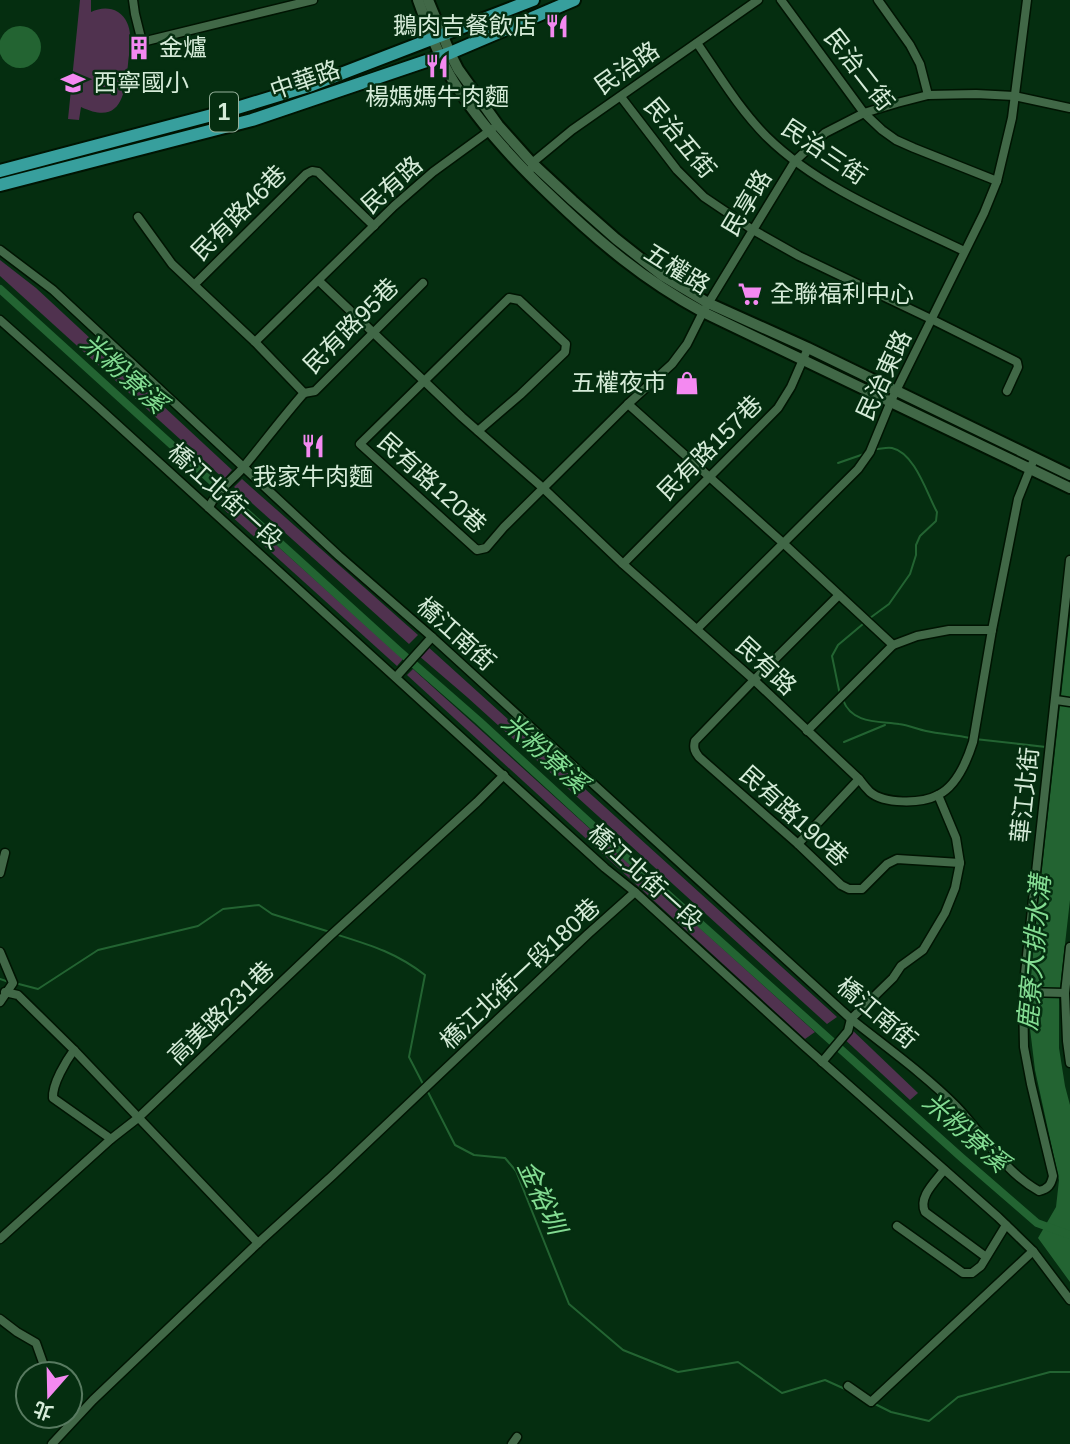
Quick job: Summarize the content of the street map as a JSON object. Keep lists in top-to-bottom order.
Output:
{
  "streets": {
    "main road": ["中華路", "1"],
    "street": [
      "民治路",
      "民治二街",
      "民治五街",
      "民治三街",
      "民有路",
      "民享路",
      "民有路46巷",
      "五權路",
      "民有路95巷",
      "民治東路",
      "民有路157巷",
      "民有路120巷",
      "橋江北街一段",
      "橋江南街",
      "華江北街",
      "民有路190巷",
      "橋江北街一段180巷",
      "高美路231巷"
    ]
  },
  "crossings": [
    ["民治路", "民治五街"],
    ["民治路", "民治三街"],
    ["民治路", "五權路"],
    ["民治二街", "民享路"],
    ["民治二街", "民治東路"],
    ["中華路", "五權路"],
    ["民治五街", "民享路"],
    ["民治五街", "民治東路"],
    ["民治三街", "民享路"],
    ["民治三街", "民治東路"],
    ["民有路", "民享路"],
    ["民有路", "民有路46巷"],
    ["民有路", "五權路"],
    ["民有路", "民有路95巷"],
    ["民有路", "民治東路"],
    ["民有路", "民有路157巷"],
    ["民有路", "民有路120巷"],
    ["民有路", "民有路190巷"],
    ["民享路", "五權路"],
    ["民享路", "民治東路"],
    ["民享路", "民有路120巷"],
    ["五權路", "民治東路"],
    ["五權路", "民有路157巷"],
    ["民有路95巷", "橋江北街一段"],
    ["民有路95巷", "橋江南街"],
    ["橋江北街一段", "橋江北街一段180巷"],
    ["橋江北街一段", "高美路231巷"],
    ["橋江南街", "華江北街"]
  ],
  "water": ["米粉寮溪", "鹿寮大排水溝", "金裕圳"],
  "places": {
    "restaurant": ["鵝肉吉餐飲店", "楊媽媽牛肉麵", "我家牛肉麵"],
    "building": ["金爐"],
    "school or university": ["西寧國小"],
    "supermarket": ["全聯福利中心"],
    "shop": ["五權夜市"]
  },
  "north": "bottom"
}
